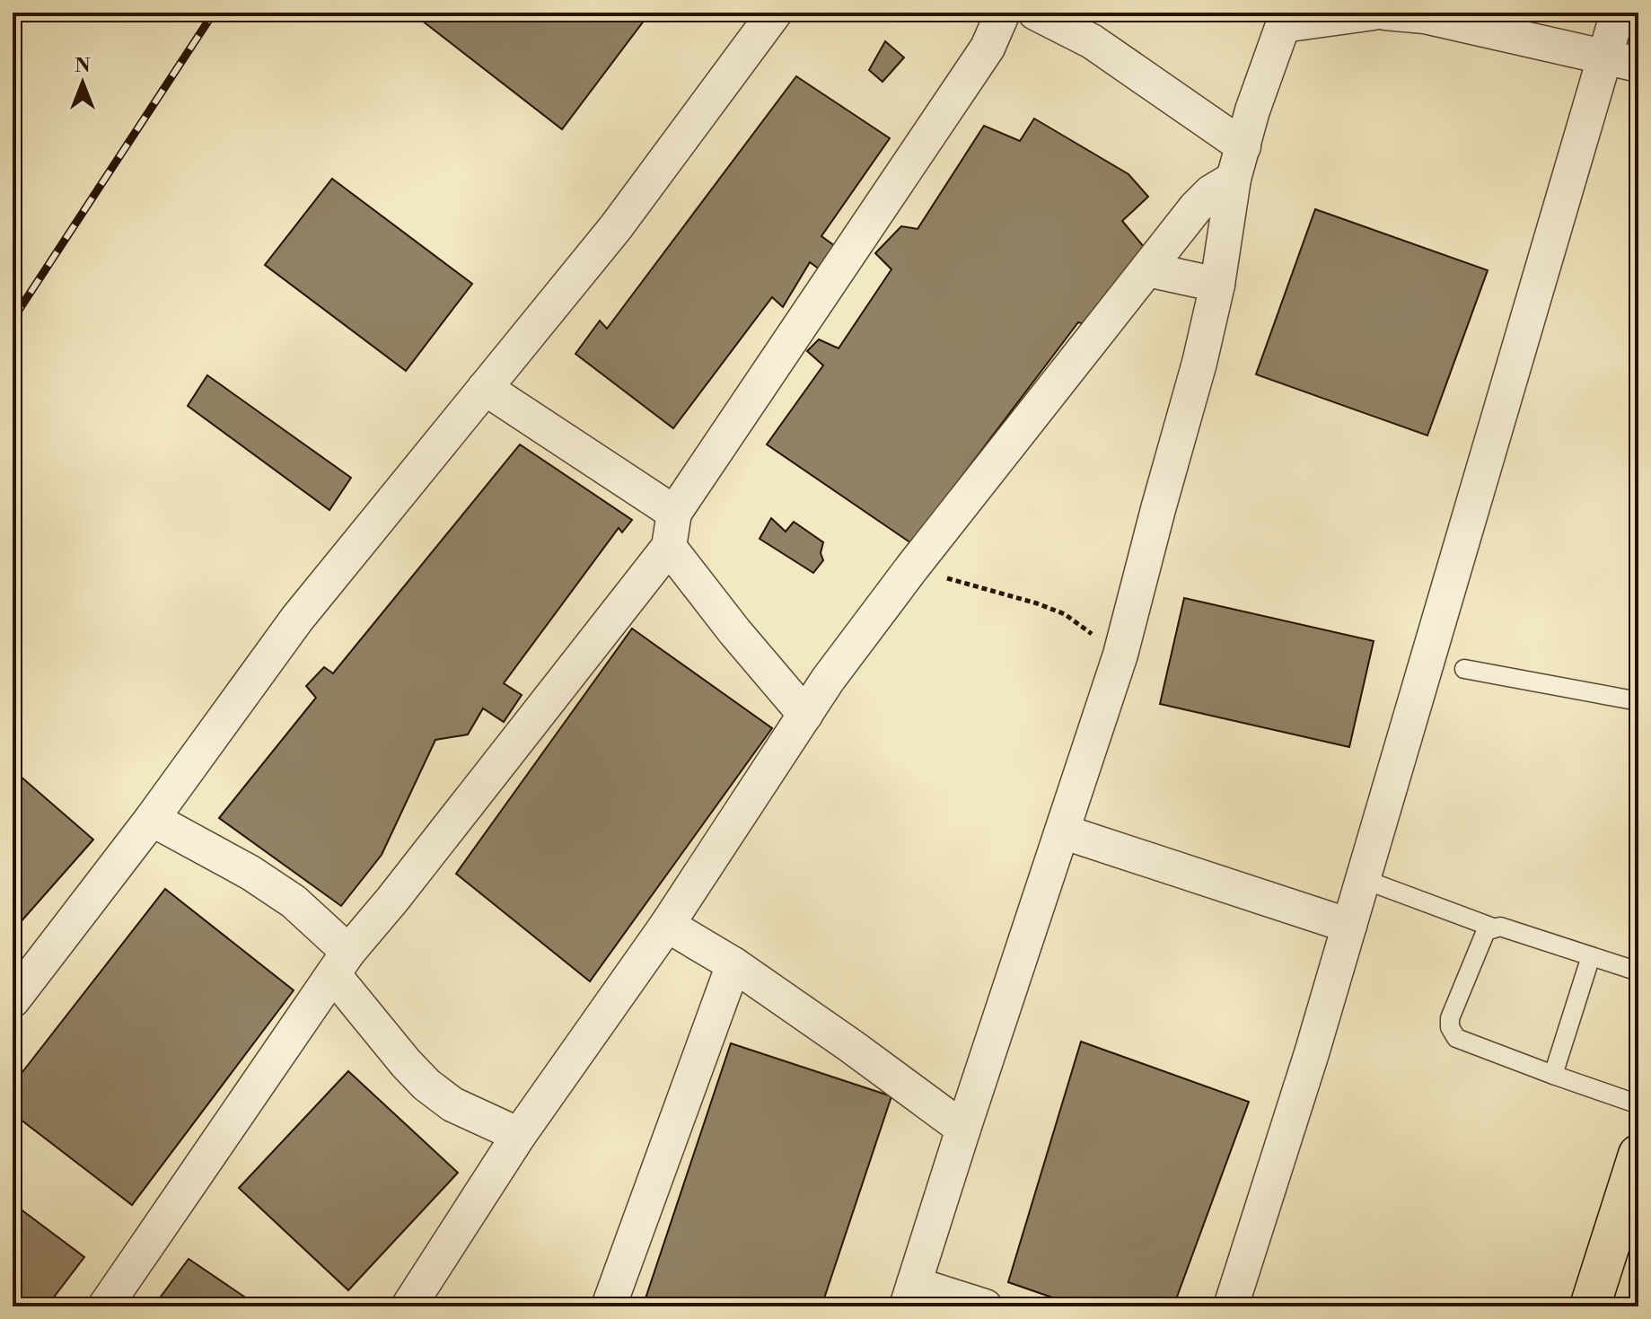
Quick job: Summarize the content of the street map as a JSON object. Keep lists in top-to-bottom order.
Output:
{
  "north": "top"
}
